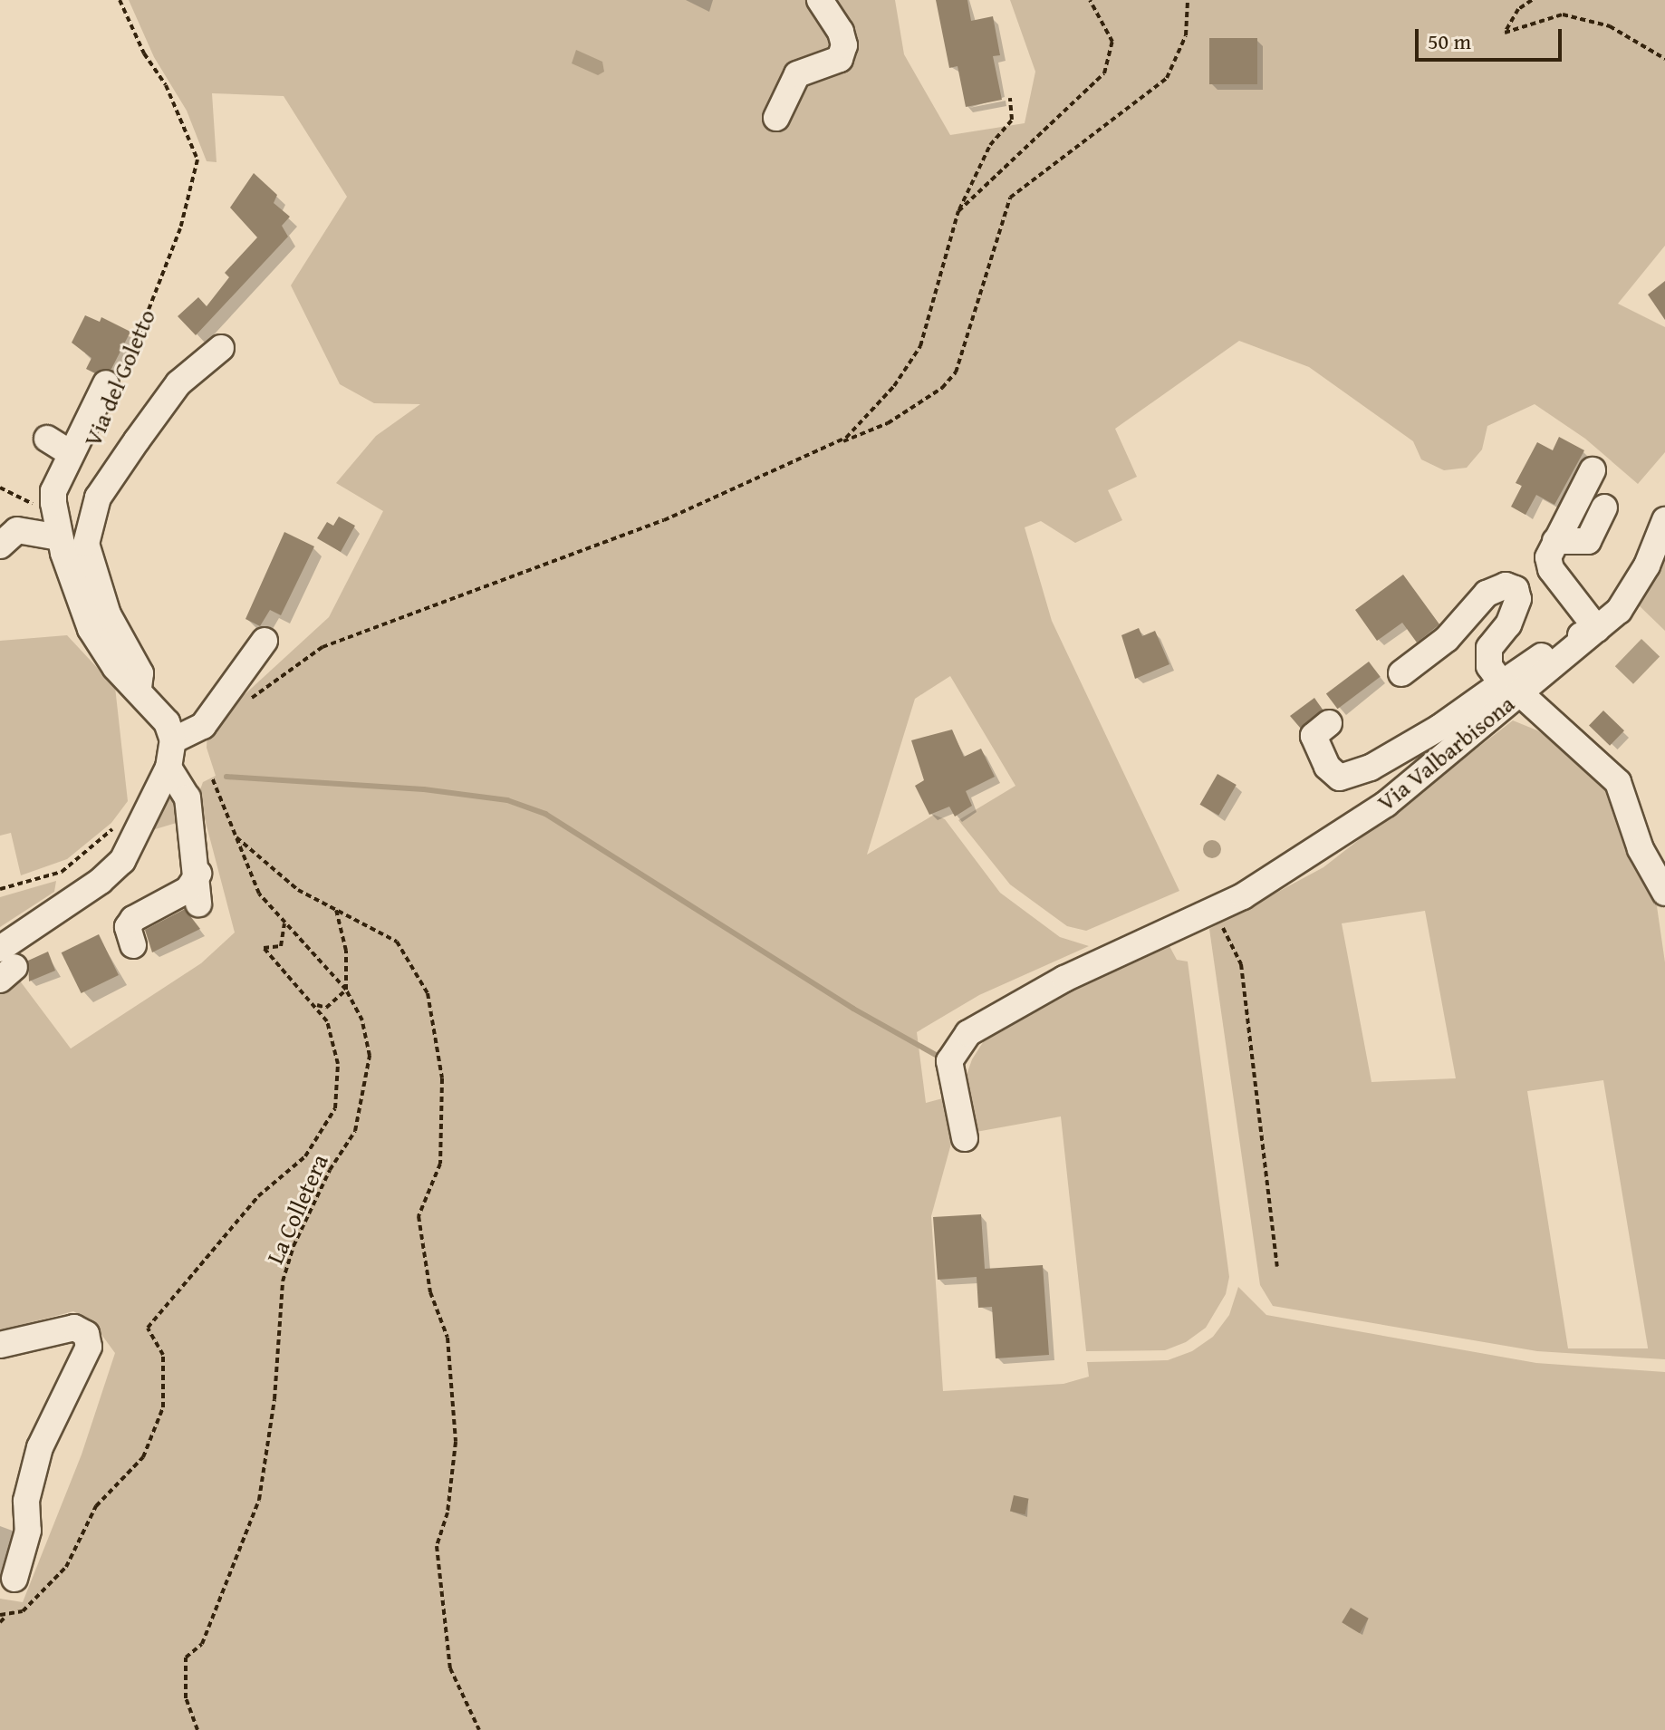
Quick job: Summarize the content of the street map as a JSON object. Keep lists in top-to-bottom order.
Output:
{
  "streets": {
    "street": ["Via Valbarbisona"],
    "path": ["Via del Goletto", "La Colletera"]
  },
  "scale_bar": "50 m"
}
